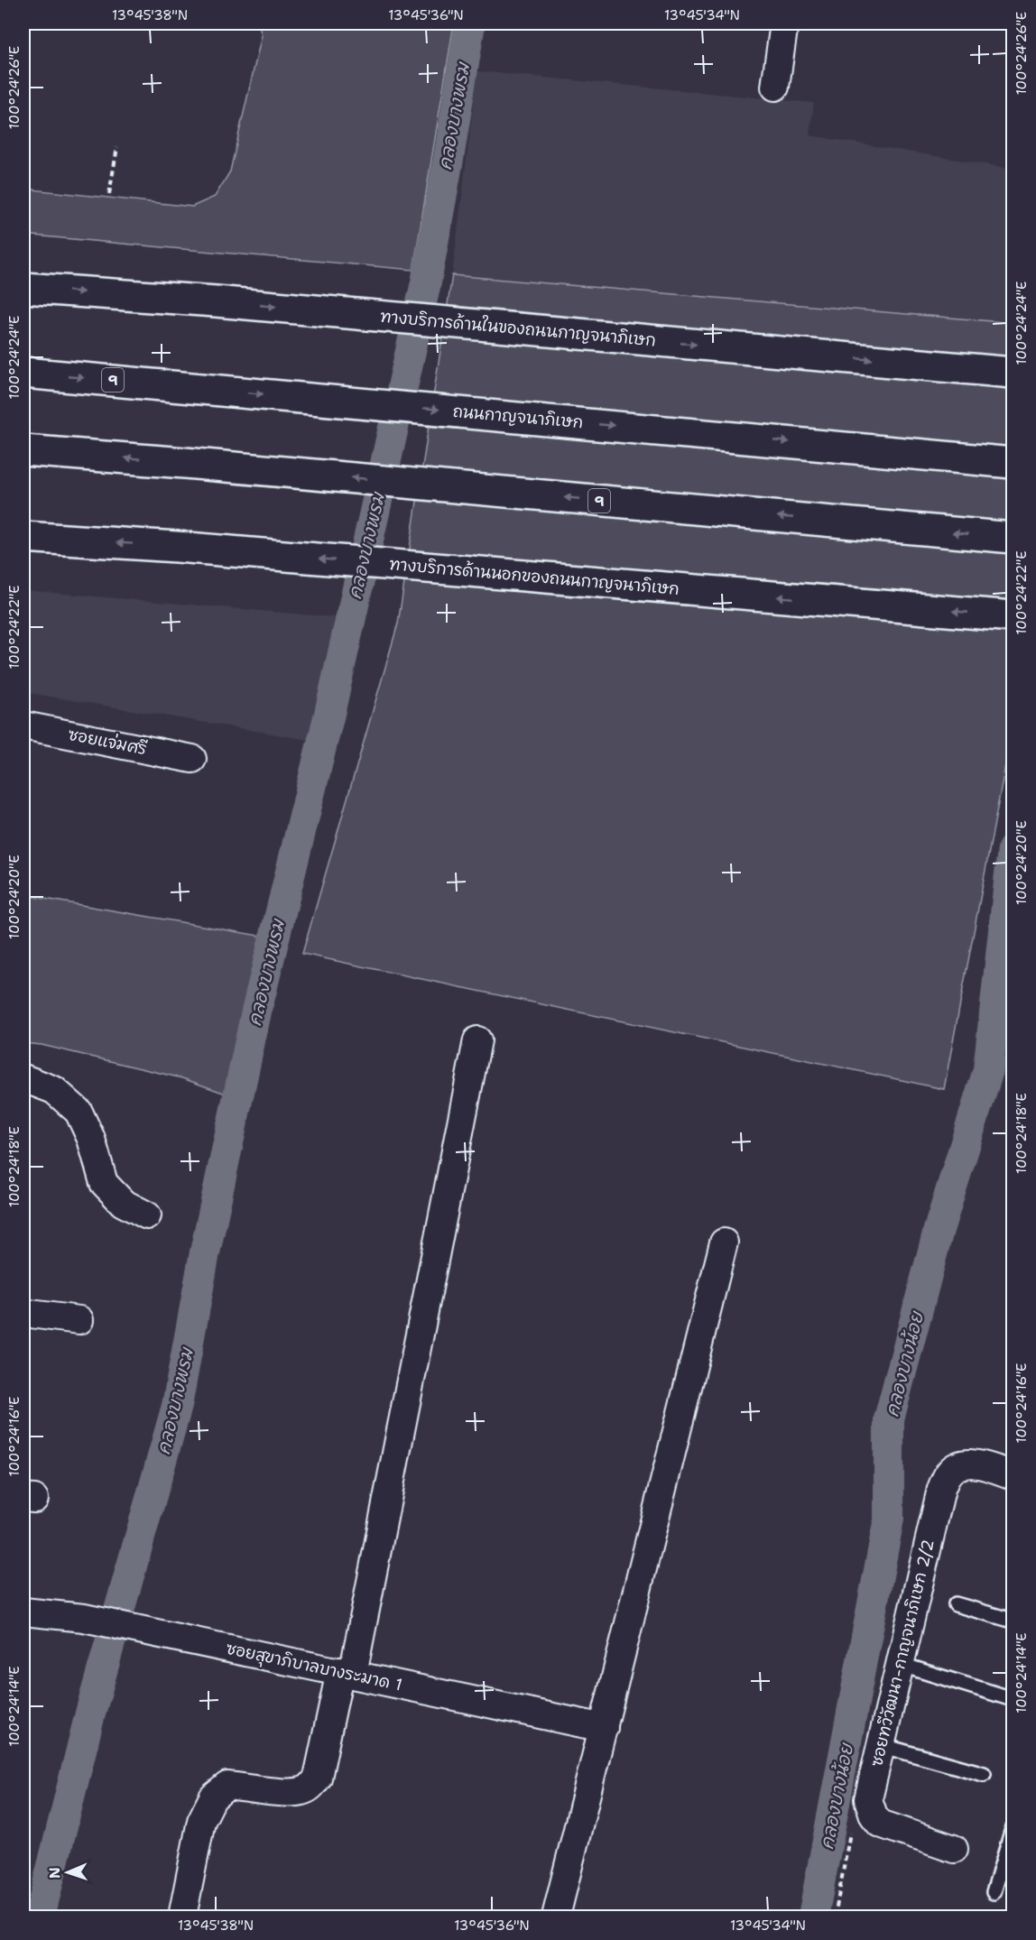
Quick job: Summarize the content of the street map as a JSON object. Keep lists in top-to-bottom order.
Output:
{
  "streets": {
    "main road": [
      "ทางบริการด้านในของถนนกาญจนาภิเษก",
      "9",
      "ถนนกาญจนาภิเษก",
      "ทางบริการด้านนอกของถนนกาญจนาภิเษก"
    ],
    "street": ["ซอยแจ่มศรี", "ซอยทวีวัฒนา-กาญจนาภิเษก 2/2", "ซอยสุขาภิบาลบางระมาด 1"]
  },
  "water": ["คลองบางพรม", "คลองบางน้อย"],
  "north": "left",
  "coordinates": [
    "13°45'38\"N",
    "13°45'36\"N",
    "13°45'34\"N",
    "100°24'26\"E",
    "100°24'24\"E",
    "100°24'22\"E",
    "100°24'20\"E",
    "100°24'18\"E",
    "100°24'16\"E",
    "100°24'14\"E"
  ]
}
